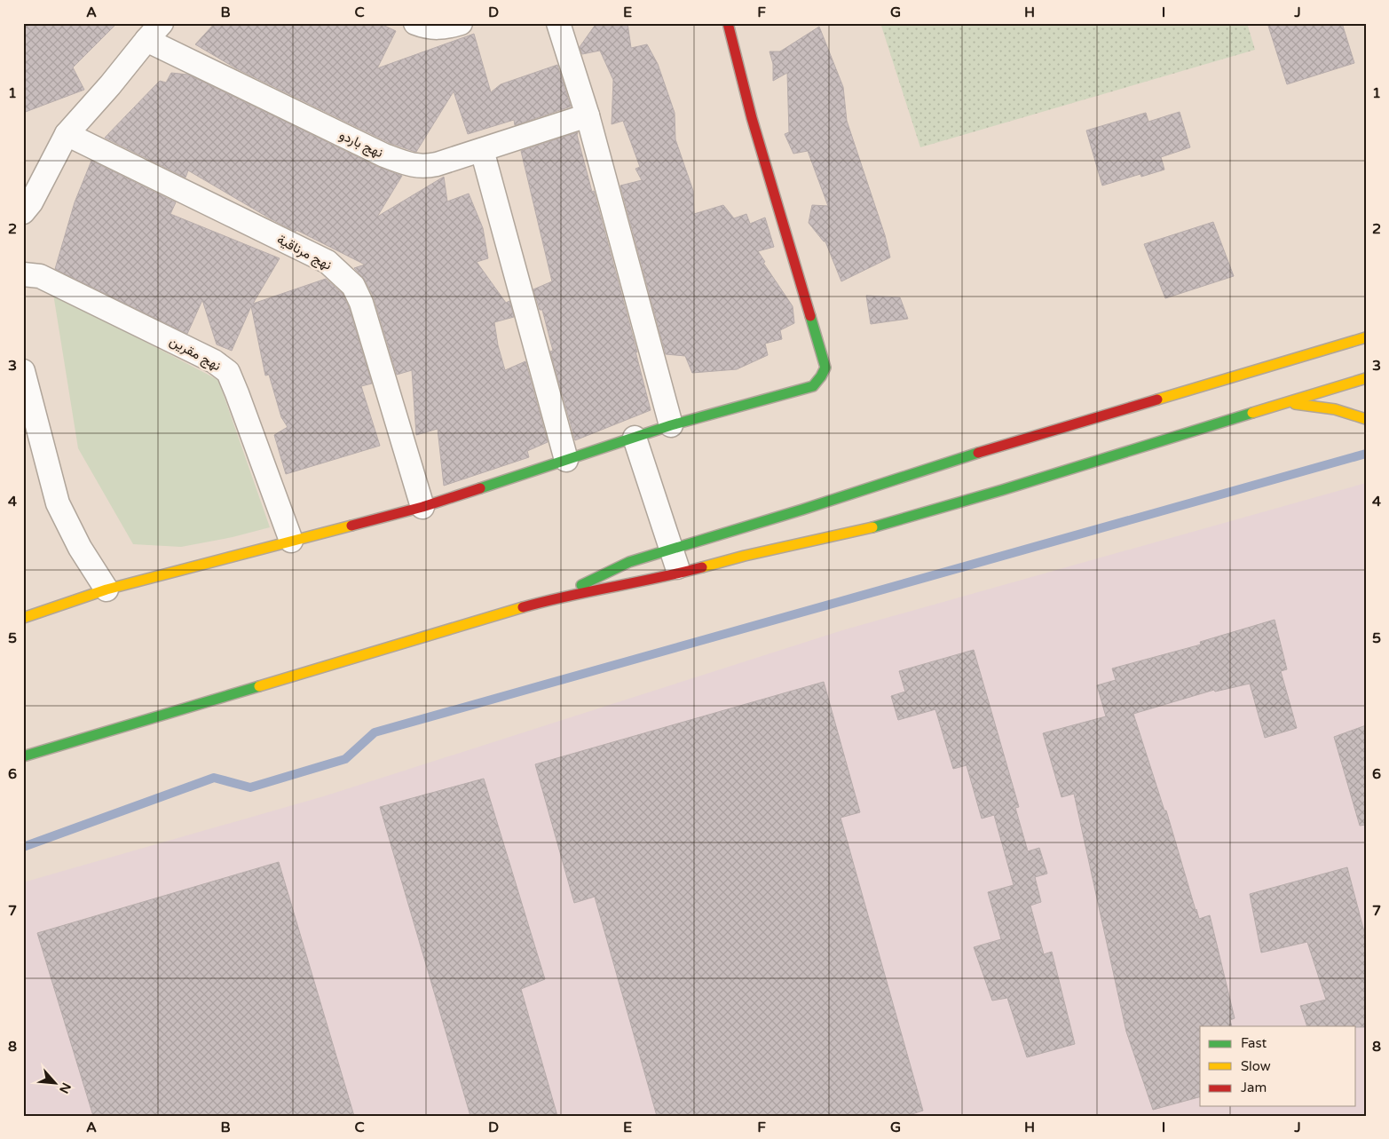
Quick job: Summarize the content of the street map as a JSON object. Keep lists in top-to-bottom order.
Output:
{
  "streets": {
    "street": ["نهج باردو", "نهج مرناقية", "نهج مقرين"]
  },
  "legend": ["Fast", "Slow", "Jam"],
  "north": "bottom right",
  "grid": {
    "columns": [
      "A",
      "B",
      "C",
      "D",
      "E",
      "F",
      "G",
      "H",
      "I",
      "J"
    ],
    "rows": [
      "1",
      "2",
      "3",
      "4",
      "5",
      "6",
      "7",
      "8"
    ]
  }
}
